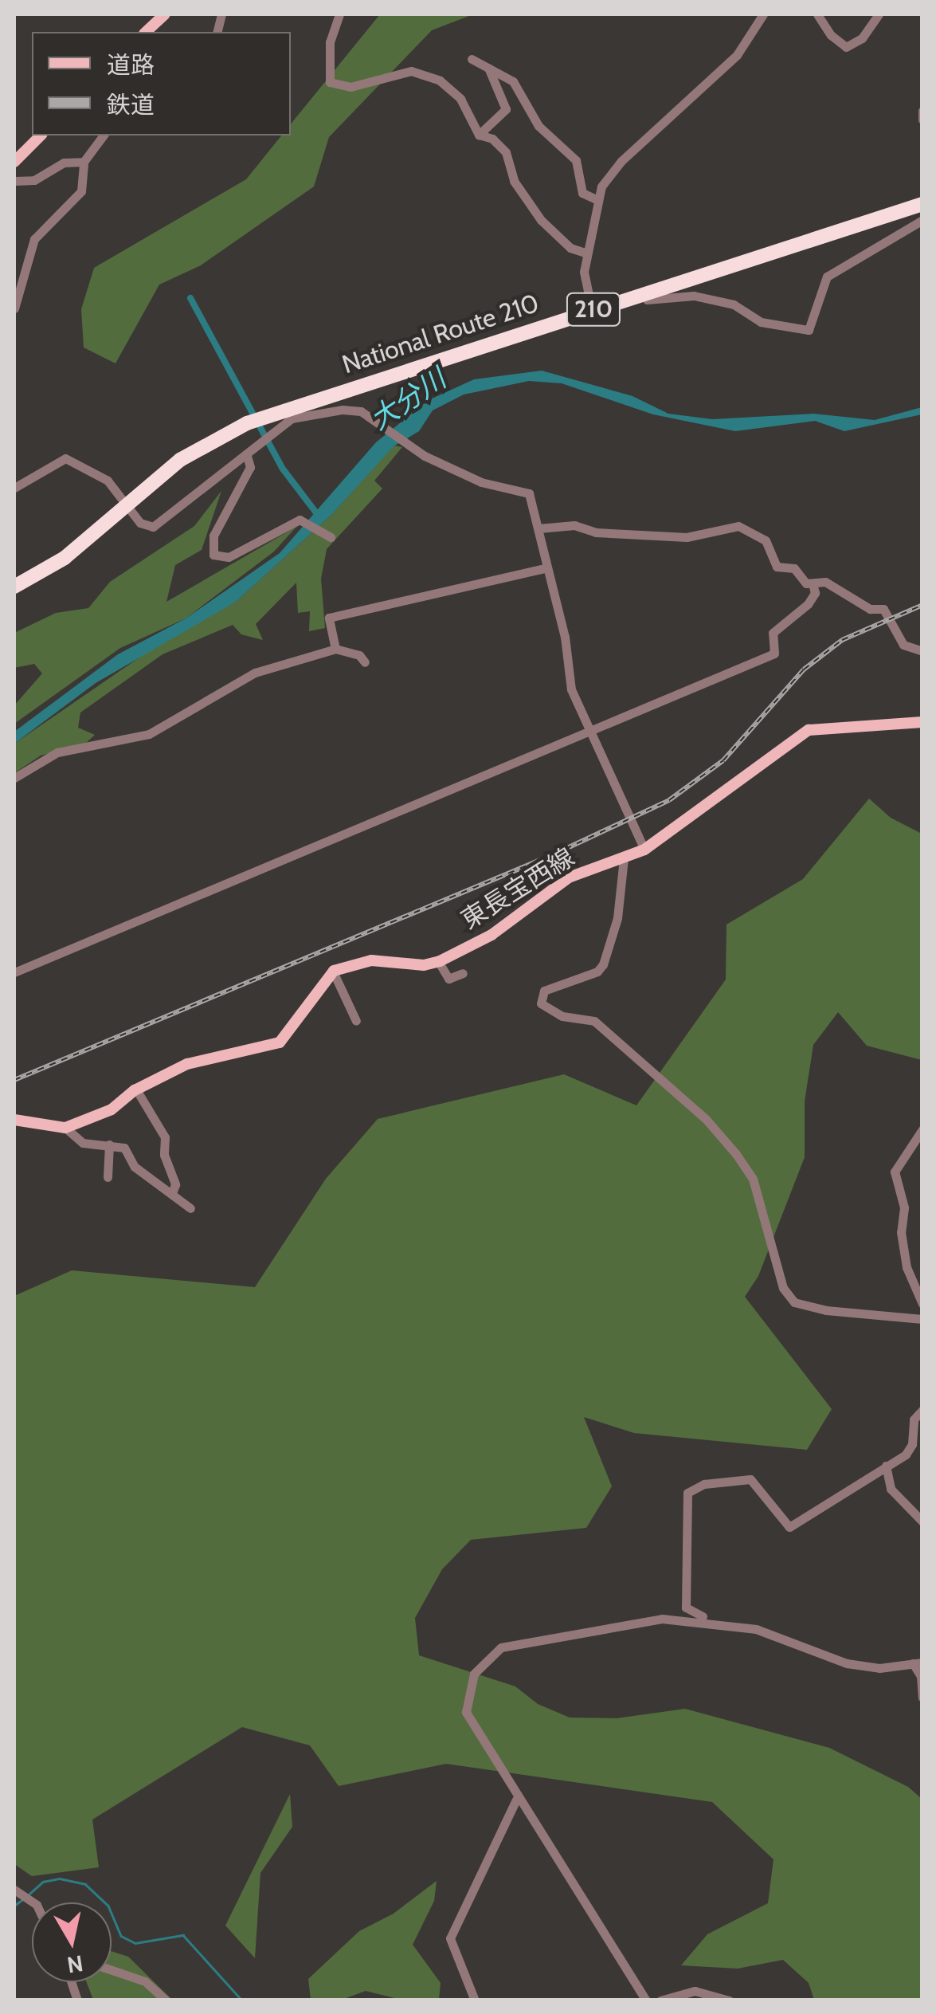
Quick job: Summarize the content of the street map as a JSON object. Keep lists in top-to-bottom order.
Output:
{
  "streets": {
    "highway": ["210", "National Route 210"],
    "main road": ["東長宝西線"]
  },
  "water": ["大分川"],
  "legend": ["道路", "鉄道"],
  "north": "bottom"
}
